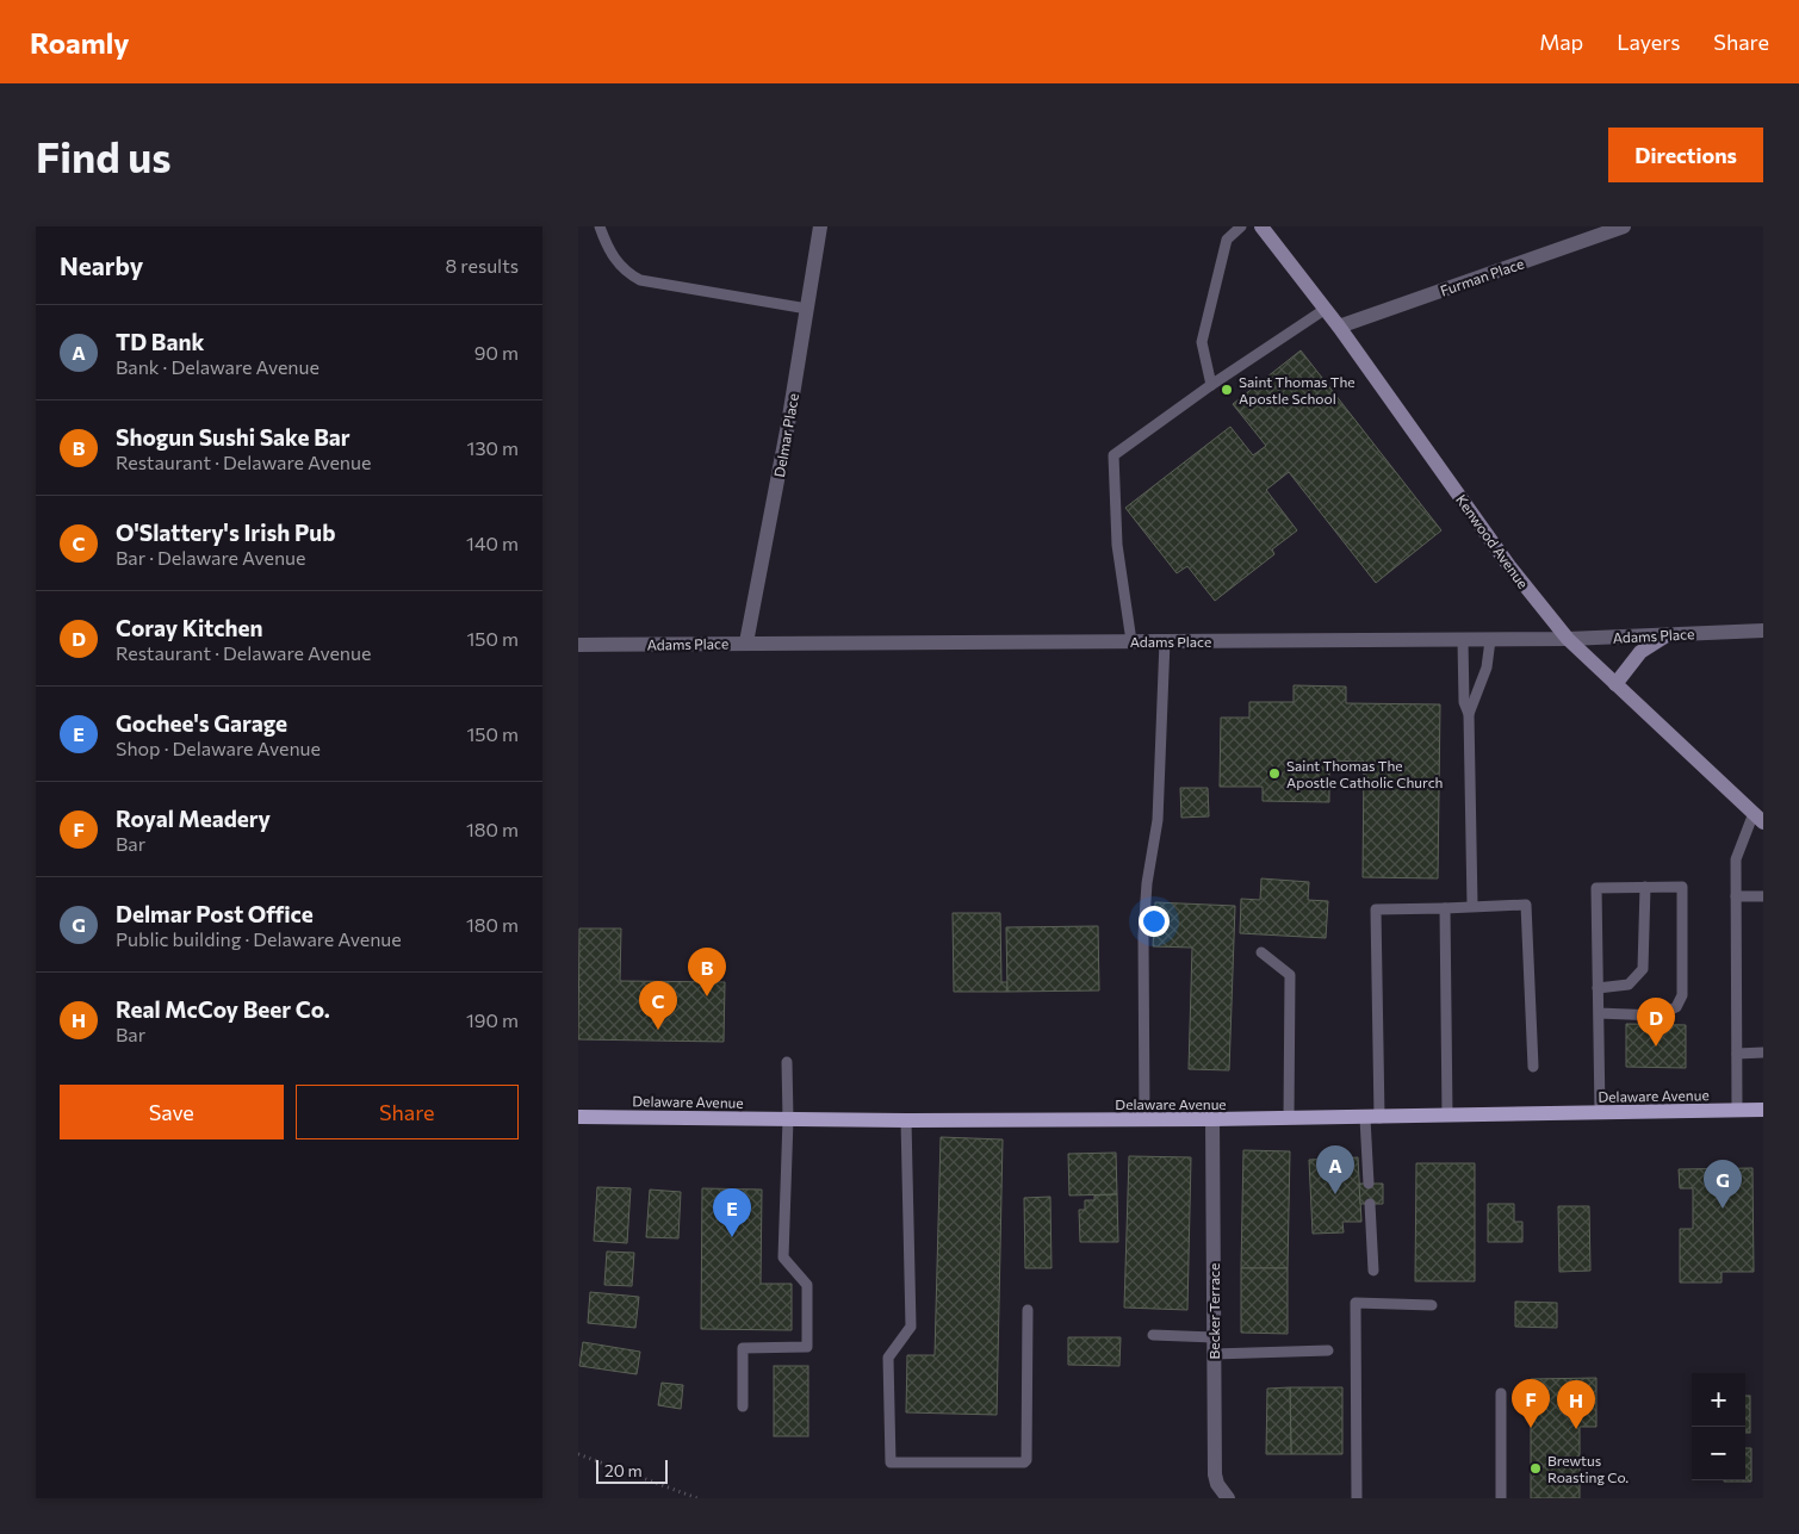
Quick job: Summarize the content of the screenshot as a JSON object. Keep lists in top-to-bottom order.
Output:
{
  "streets": {
    "main road": ["Delaware Avenue"],
    "street": [
      "Furman Place",
      "Delmar Place",
      "Kenwood Avenue",
      "Adams Place",
      "Becker Terrace"
    ]
  },
  "crossings": [
    ["Furman Place", "Kenwood Avenue"],
    ["Delmar Place", "Adams Place"],
    ["Kenwood Avenue", "Adams Place"],
    ["Delaware Avenue", "Becker Terrace"]
  ],
  "places": ["Saint Thomas The Apostle School", "Saint Thomas The Apostle Catholic Church", "Brewtus Roasting Co."],
  "scale_bar": "20 m",
  "page": {
    "header": "Roamly",
    "nav": ["Map", "Layers", "Share"],
    "buttons": [
      "Directions",
      ["Save", "Share"]
    ],
    "title": "Find us",
    "heading": ["Nearby", "8 results"],
    "list": [
      {
        "mark": "A",
        "name": "TD Bank",
        "note": "Bank · Delaware Avenue",
        "value": "90 m"
      },
      {
        "mark": "B",
        "name": "Shogun Sushi Sake Bar",
        "note": "Restaurant · Delaware Avenue",
        "value": "130 m"
      },
      {
        "mark": "C",
        "name": "O'Slattery's Irish Pub",
        "note": "Bar · Delaware Avenue",
        "value": "140 m"
      },
      {
        "mark": "D",
        "name": "Coray Kitchen",
        "note": "Restaurant · Delaware Avenue",
        "value": "150 m"
      },
      {
        "mark": "E",
        "name": "Gochee's Garage",
        "note": "Shop · Delaware Avenue",
        "value": "150 m"
      },
      {
        "mark": "F",
        "name": "Royal Meadery",
        "note": "Bar",
        "value": "180 m"
      },
      {
        "mark": "G",
        "name": "Delmar Post Office",
        "note": "Public building · Delaware Avenue",
        "value": "180 m"
      },
      {
        "mark": "H",
        "name": "Real McCoy Beer Co.",
        "note": "Bar",
        "value": "190 m"
      }
    ],
    "pins": [
      "B",
      "C",
      "D",
      "A",
      "G",
      "E",
      "F",
      "H"
    ],
    "map_buttons": ["+", "−"],
    "scale": "20 m"
  }
}
